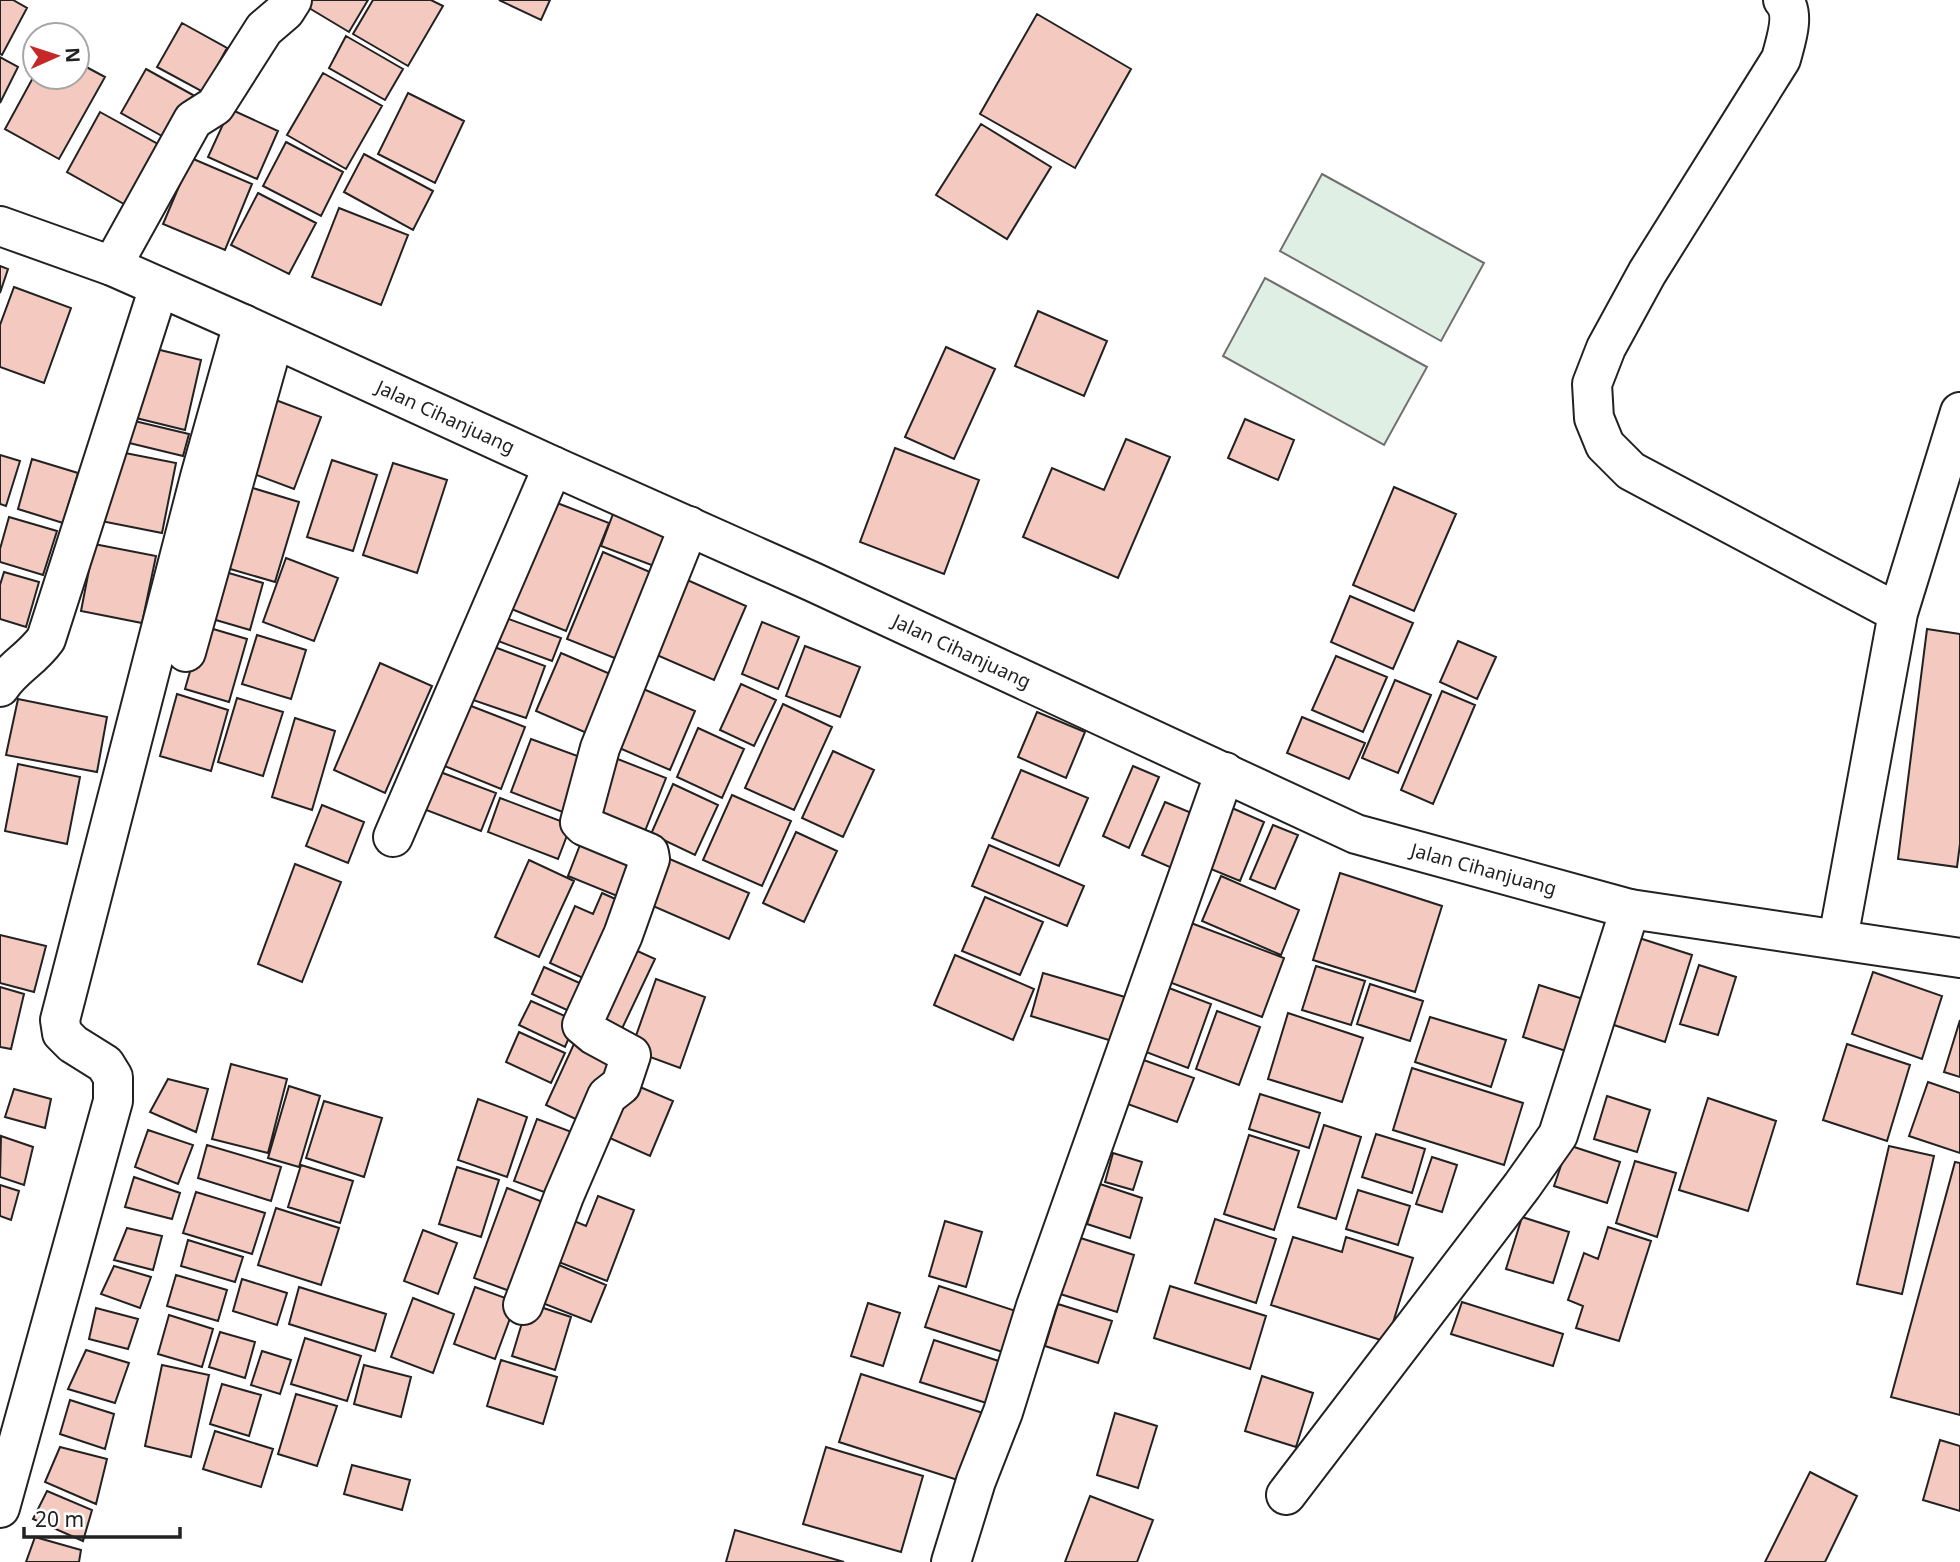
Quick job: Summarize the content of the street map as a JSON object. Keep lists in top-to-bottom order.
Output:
{
  "streets": {
    "street": ["Jalan Cihanjuang"]
  },
  "scale_bar": "20 m",
  "north": "right"
}
